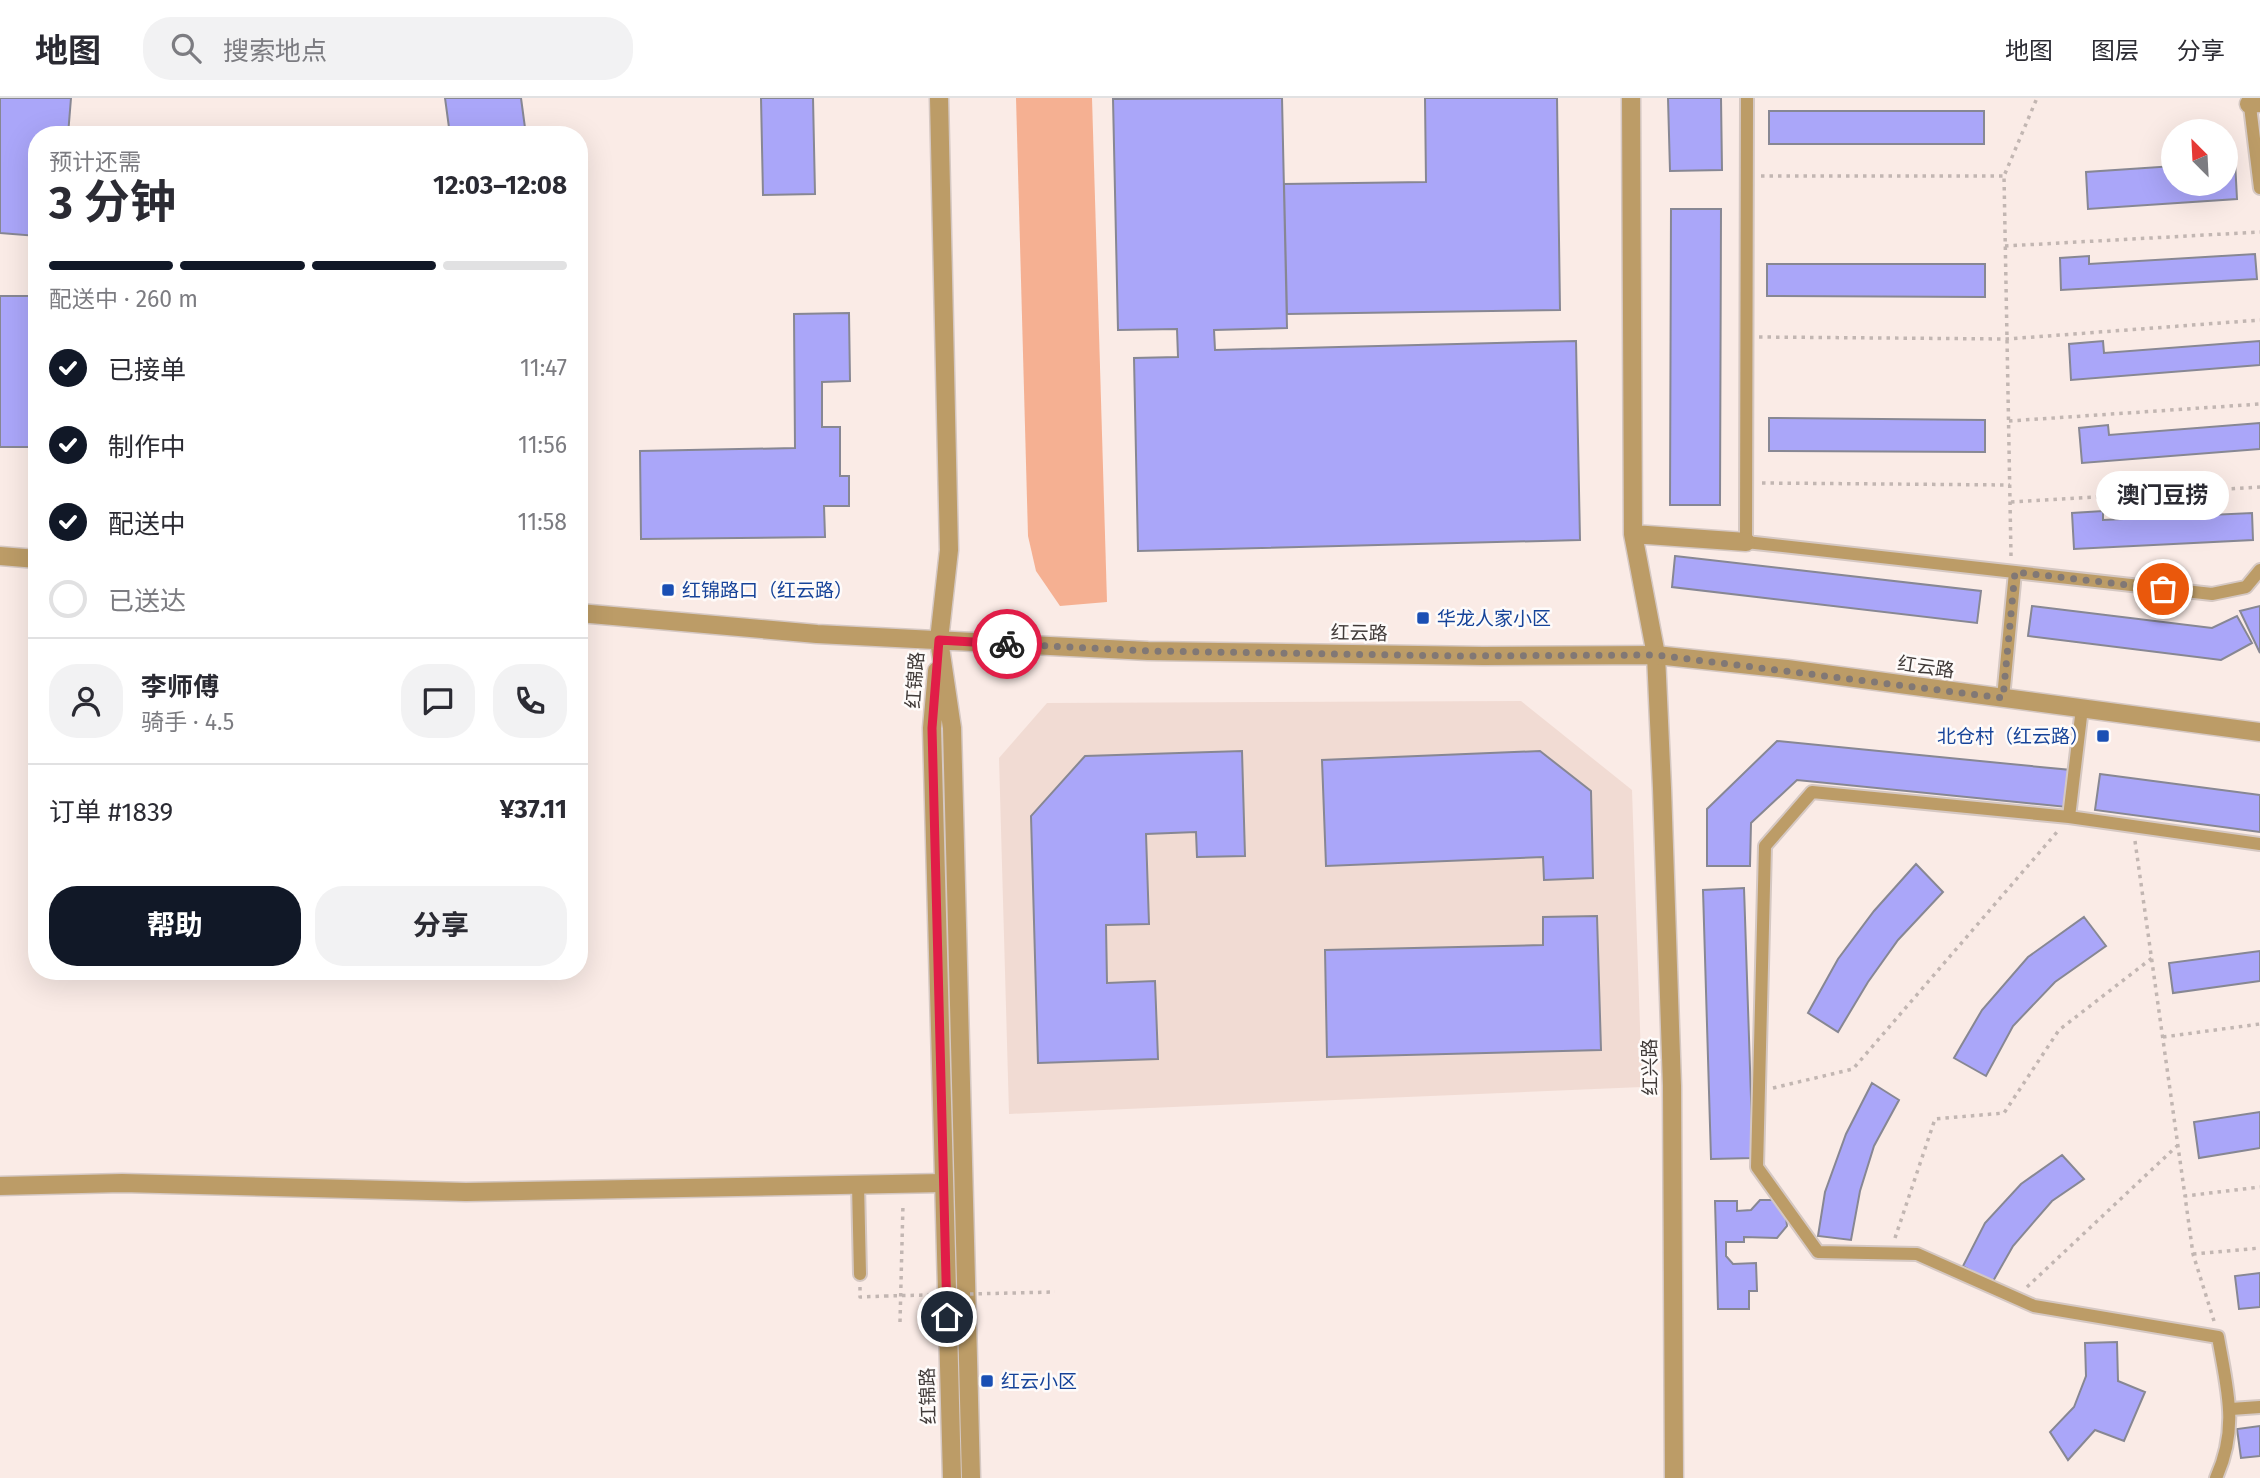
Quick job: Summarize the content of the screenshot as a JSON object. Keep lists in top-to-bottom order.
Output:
{
  "streets": {
    "street": ["红云路", "红锦路", "红兴路"]
  },
  "crossings": [
    ["红云路", "红锦路"],
    ["红云路", "红兴路"]
  ],
  "places": {
    "other": ["澳门豆捞"],
    "transit": [
      "红锦路口（红云路）",
      "华龙人家小区",
      "北仓村（红云路）",
      "红云小区"
    ]
  },
  "north": "top left",
  "page": {
    "header": "地图",
    "search": "搜索地点",
    "nav": ["地图", "图层", "分享"],
    "heading": ["3 分钟", "预计还需", "12:03–12:08"],
    "panel": [
      "李师傅",
      "骑手 · 4.5",
      "订单 #1839",
      "¥37.11"
    ],
    "bar": "配送中 · 260 m",
    "list": [
      ["已接单", "11:47"],
      ["制作中", "11:56"],
      ["配送中", "11:58"],
      "已送达"
    ],
    "bubble": "澳门豆捞",
    "buttons": ["帮助", "分享"]
  }
}
